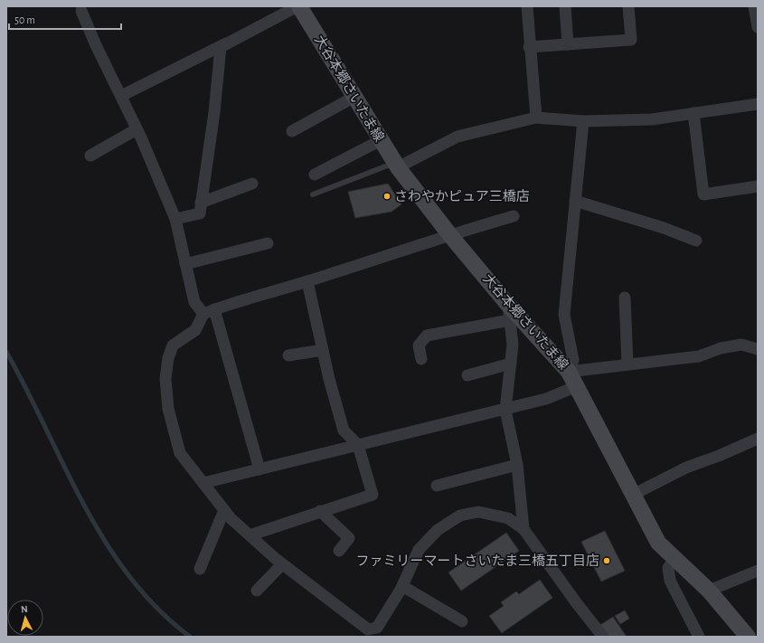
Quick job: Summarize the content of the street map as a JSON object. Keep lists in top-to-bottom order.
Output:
{
  "streets": {
    "main road": ["大谷本郷さいたま線"]
  },
  "places": ["さわやかピュア三橋店", "ファミリーマートさいたま三橋五丁目店"],
  "scale_bar": "50 m",
  "north": "top"
}
